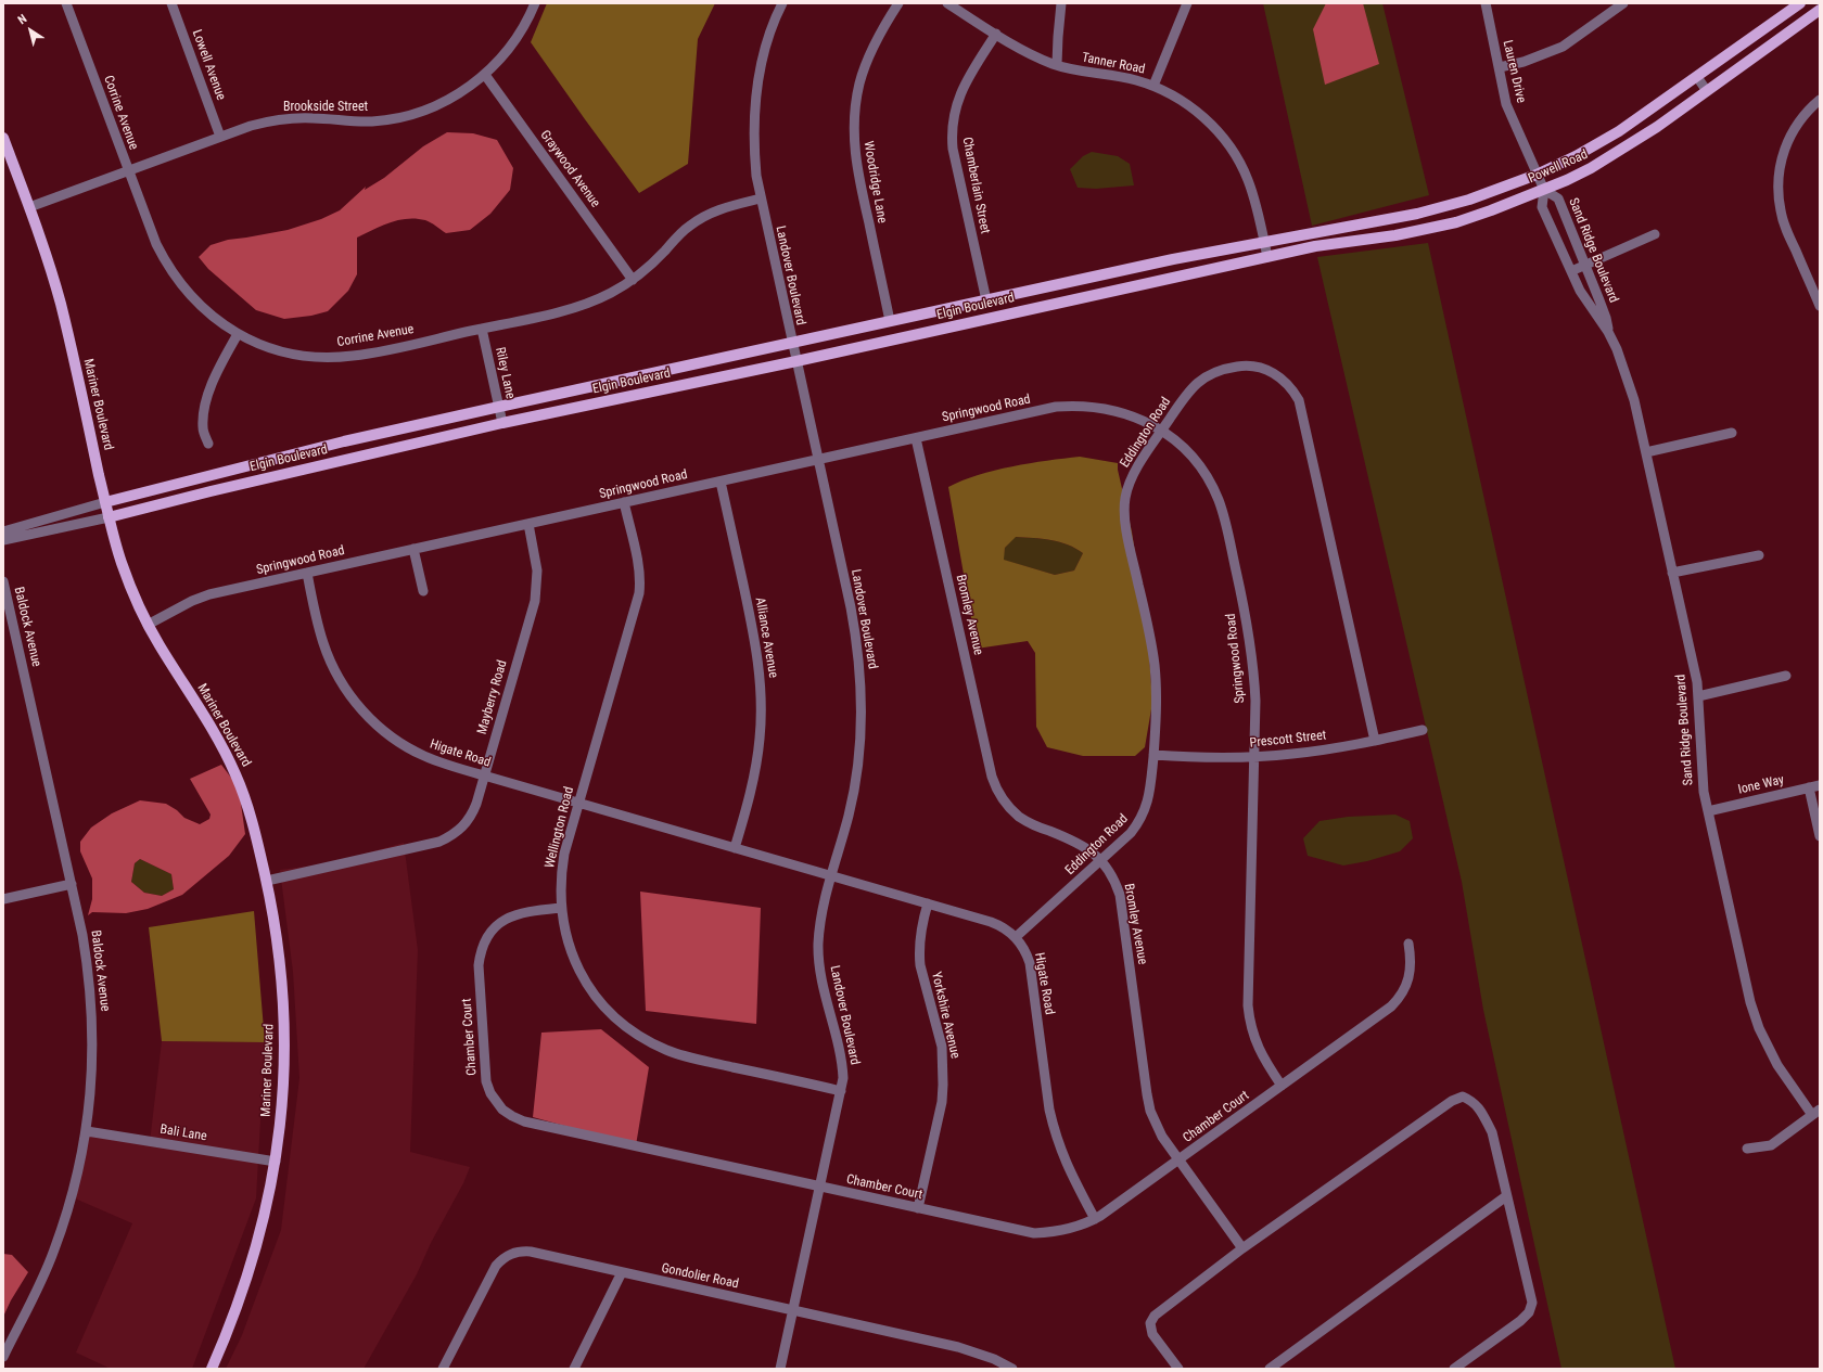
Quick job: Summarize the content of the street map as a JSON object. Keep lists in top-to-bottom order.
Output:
{
  "streets": {
    "main road": ["Powell Road", "Elgin Boulevard", "Mariner Boulevard"],
    "street": [
      "Tanner Road",
      "Lowell Avenue",
      "Lauren Drive",
      "Brookside Street",
      "Corrine Avenue",
      "Graywood Avenue",
      "Woodridge Lane",
      "Chamberlain Street",
      "Sand Ridge Boulevard",
      "Landover Boulevard",
      "Riley Lane",
      "Springwood Road",
      "Eddington Road",
      "Bromley Avenue",
      "Baldock Avenue",
      "Alliance Avenue",
      "Mayberry Road",
      "Prescott Street",
      "Higate Road",
      "Ione Way",
      "Wellington Road",
      "Yorkshire Avenue",
      "Chamber Court",
      "Bali Lane",
      "Gondolier Road"
    ]
  },
  "crossings": [
    ["Tanner Road", "Powell Road"],
    ["Tanner Road", "Chamberlain Street"],
    ["Tanner Road", "Elgin Boulevard"],
    ["Lowell Avenue", "Brookside Street"],
    ["Lauren Drive", "Powell Road"],
    ["Lauren Drive", "Sand Ridge Boulevard"],
    ["Brookside Street", "Corrine Avenue"],
    ["Brookside Street", "Graywood Avenue"],
    ["Brookside Street", "Mariner Boulevard"],
    ["Corrine Avenue", "Graywood Avenue"],
    ["Corrine Avenue", "Landover Boulevard"],
    ["Corrine Avenue", "Riley Lane"],
    ["Powell Road", "Sand Ridge Boulevard"],
    ["Powell Road", "Elgin Boulevard"],
    ["Woodridge Lane", "Elgin Boulevard"],
    ["Chamberlain Street", "Elgin Boulevard"],
    ["Sand Ridge Boulevard", "Ione Way"],
    ["Landover Boulevard", "Elgin Boulevard"],
    ["Landover Boulevard", "Springwood Road"],
    ["Landover Boulevard", "Higate Road"],
    ["Landover Boulevard", "Wellington Road"],
    ["Landover Boulevard", "Chamber Court"],
    ["Landover Boulevard", "Gondolier Road"],
    ["Elgin Boulevard", "Riley Lane"],
    ["Elgin Boulevard", "Mariner Boulevard"],
    ["Mariner Boulevard", "Springwood Road"],
    ["Mariner Boulevard", "Mayberry Road"],
    ["Mariner Boulevard", "Bali Lane"],
    ["Springwood Road", "Eddington Road"],
    ["Springwood Road", "Bromley Avenue"],
    ["Springwood Road", "Alliance Avenue"],
    ["Springwood Road", "Mayberry Road"],
    ["Springwood Road", "Prescott Street"],
    ["Springwood Road", "Higate Road"],
    ["Springwood Road", "Wellington Road"],
    ["Springwood Road", "Chamber Court"],
    ["Eddington Road", "Bromley Avenue"],
    ["Eddington Road", "Prescott Street"],
    ["Eddington Road", "Higate Road"],
    ["Bromley Avenue", "Chamber Court"],
    ["Baldock Avenue", "Bali Lane"],
    ["Alliance Avenue", "Higate Road"],
    ["Mayberry Road", "Higate Road"],
    ["Higate Road", "Wellington Road"],
    ["Higate Road", "Yorkshire Avenue"],
    ["Higate Road", "Chamber Court"],
    ["Wellington Road", "Chamber Court"],
    ["Yorkshire Avenue", "Chamber Court"]
  ],
  "north": "top left"
}
